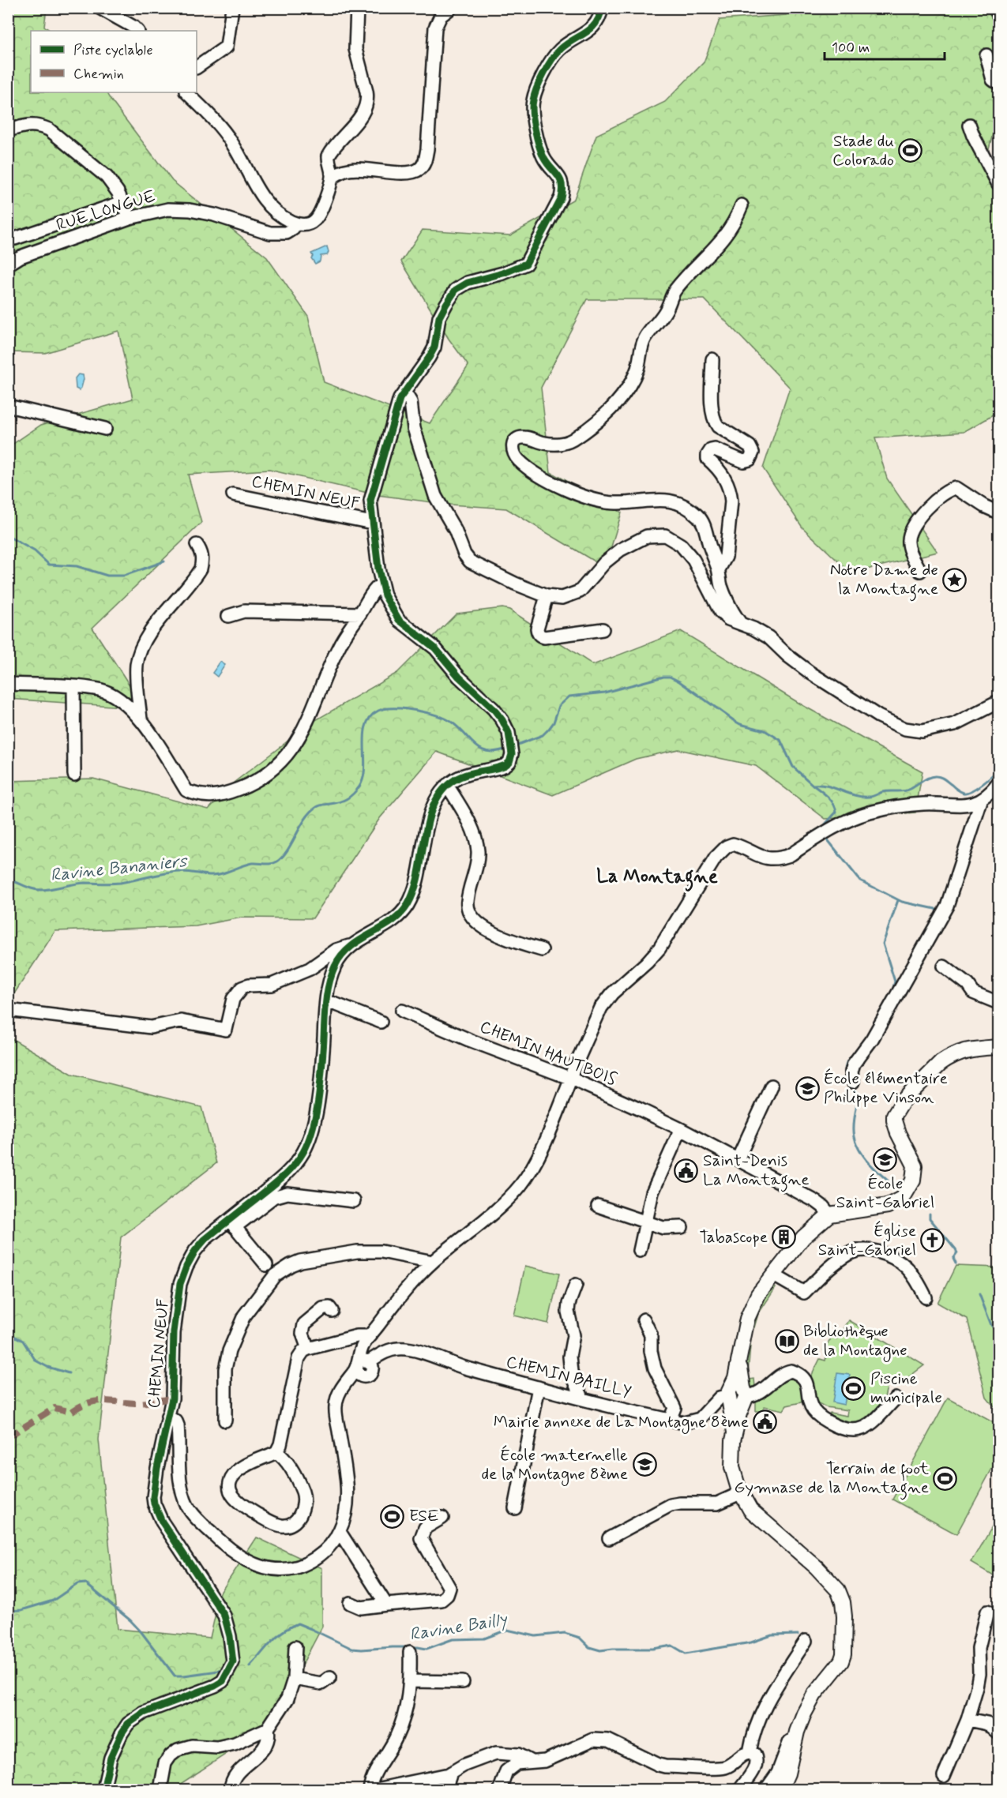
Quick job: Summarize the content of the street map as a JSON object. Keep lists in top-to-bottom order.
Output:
{
  "streets": {
    "street": [
      "RUE LONGUE",
      "CHEMIN NEUF",
      "CHEMIN HAUTBOIS",
      "CHEMIN BAILLY"
    ]
  },
  "districts": ["La Montagne"],
  "water": ["Ravine Bananiers", "Ravine Bailly"],
  "places": {
    "sports": [
      "Stade du Colorado",
      "Piscine municipale",
      "Terrain de foot Gymnase de la Montagne",
      "ESE"
    ],
    "place": ["Notre Dame de la Montagne"],
    "school or university": ["École élémentaire Philippe Vinson", "École Saint-Gabriel", "École maternelle de la Montagne 8ème"],
    "public building": ["Saint-Denis La Montagne", "Mairie annexe de La Montagne 8ème"],
    "building": ["Tabascope"],
    "church": ["Église Saint-Gabriel"],
    "library": ["Bibliothèque de la Montagne"]
  },
  "legend": ["Piste cyclable", "Chemin"],
  "scale_bar": "100 m"
}
